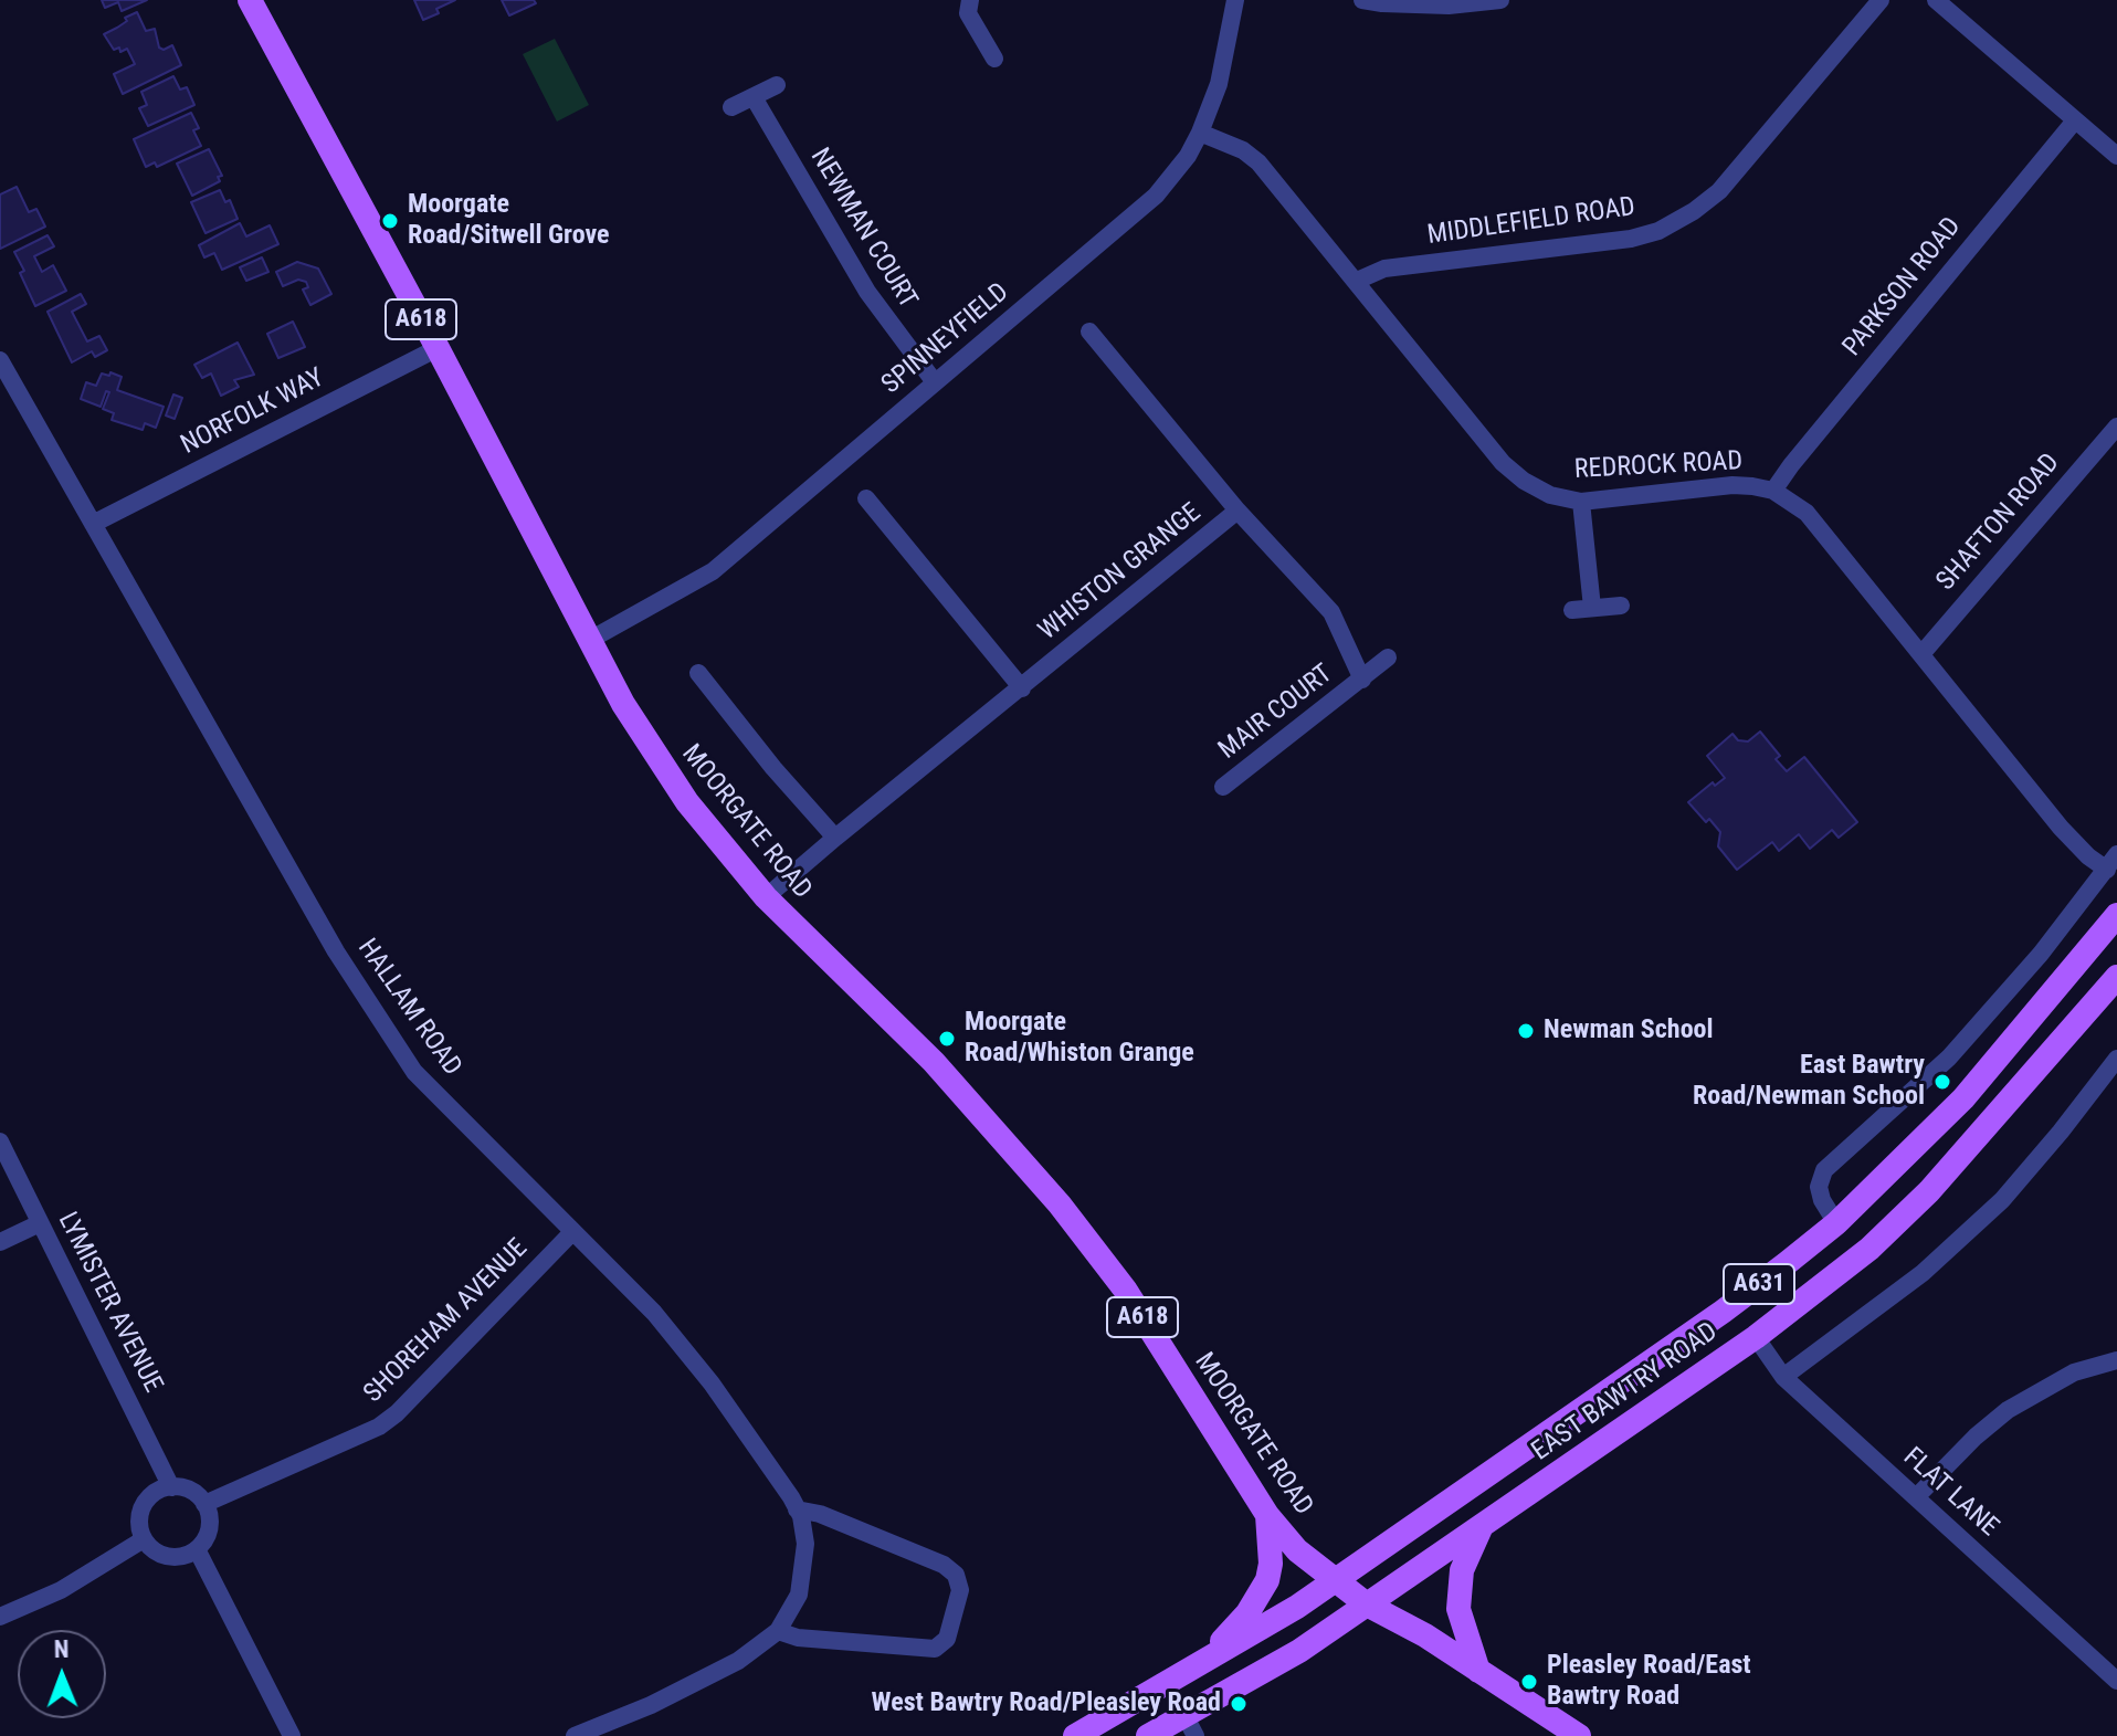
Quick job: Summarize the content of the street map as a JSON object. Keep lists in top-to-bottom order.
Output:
{
  "streets": {
    "main road": [
      "A618",
      "MOORGATE ROAD",
      "A631",
      "EAST BAWTRY ROAD"
    ],
    "street": [
      "MIDDLEFIELD ROAD",
      "NEWMAN COURT",
      "PARKSON ROAD",
      "SPINNEYFIELD",
      "NORFOLK WAY",
      "REDROCK ROAD",
      "SHAFTON ROAD",
      "WHISTON GRANGE",
      "MAIR COURT",
      "HALLAM ROAD",
      "LYMISTER AVENUE",
      "SHOREHAM AVENUE",
      "FLAT LANE"
    ]
  },
  "crossings": [
    ["MIDDLEFIELD ROAD", "REDROCK ROAD"],
    ["NEWMAN COURT", "SPINNEYFIELD"],
    ["PARKSON ROAD", "REDROCK ROAD"],
    ["A618", "MOORGATE ROAD"],
    ["A618", "A631"],
    ["A618", "EAST BAWTRY ROAD"],
    ["SPINNEYFIELD", "REDROCK ROAD"],
    ["SPINNEYFIELD", "MOORGATE ROAD"],
    ["NORFOLK WAY", "MOORGATE ROAD"],
    ["NORFOLK WAY", "HALLAM ROAD"],
    ["REDROCK ROAD", "SHAFTON ROAD"],
    ["WHISTON GRANGE", "MAIR COURT"],
    ["WHISTON GRANGE", "MOORGATE ROAD"],
    ["MOORGATE ROAD", "A631"],
    ["MOORGATE ROAD", "EAST BAWTRY ROAD"],
    ["HALLAM ROAD", "SHOREHAM AVENUE"],
    ["A631", "EAST BAWTRY ROAD"],
    ["LYMISTER AVENUE", "SHOREHAM AVENUE"],
    ["EAST BAWTRY ROAD", "FLAT LANE"]
  ],
  "places": [
    "Moorgate Road/Sitwell Grove",
    "Newman School",
    "Moorgate Road/Whiston Grange",
    "East Bawtry Road/Newman School",
    "Pleasley Road/East Bawtry Road",
    "West Bawtry Road/Pleasley Road"
  ],
  "north": "top"
}
